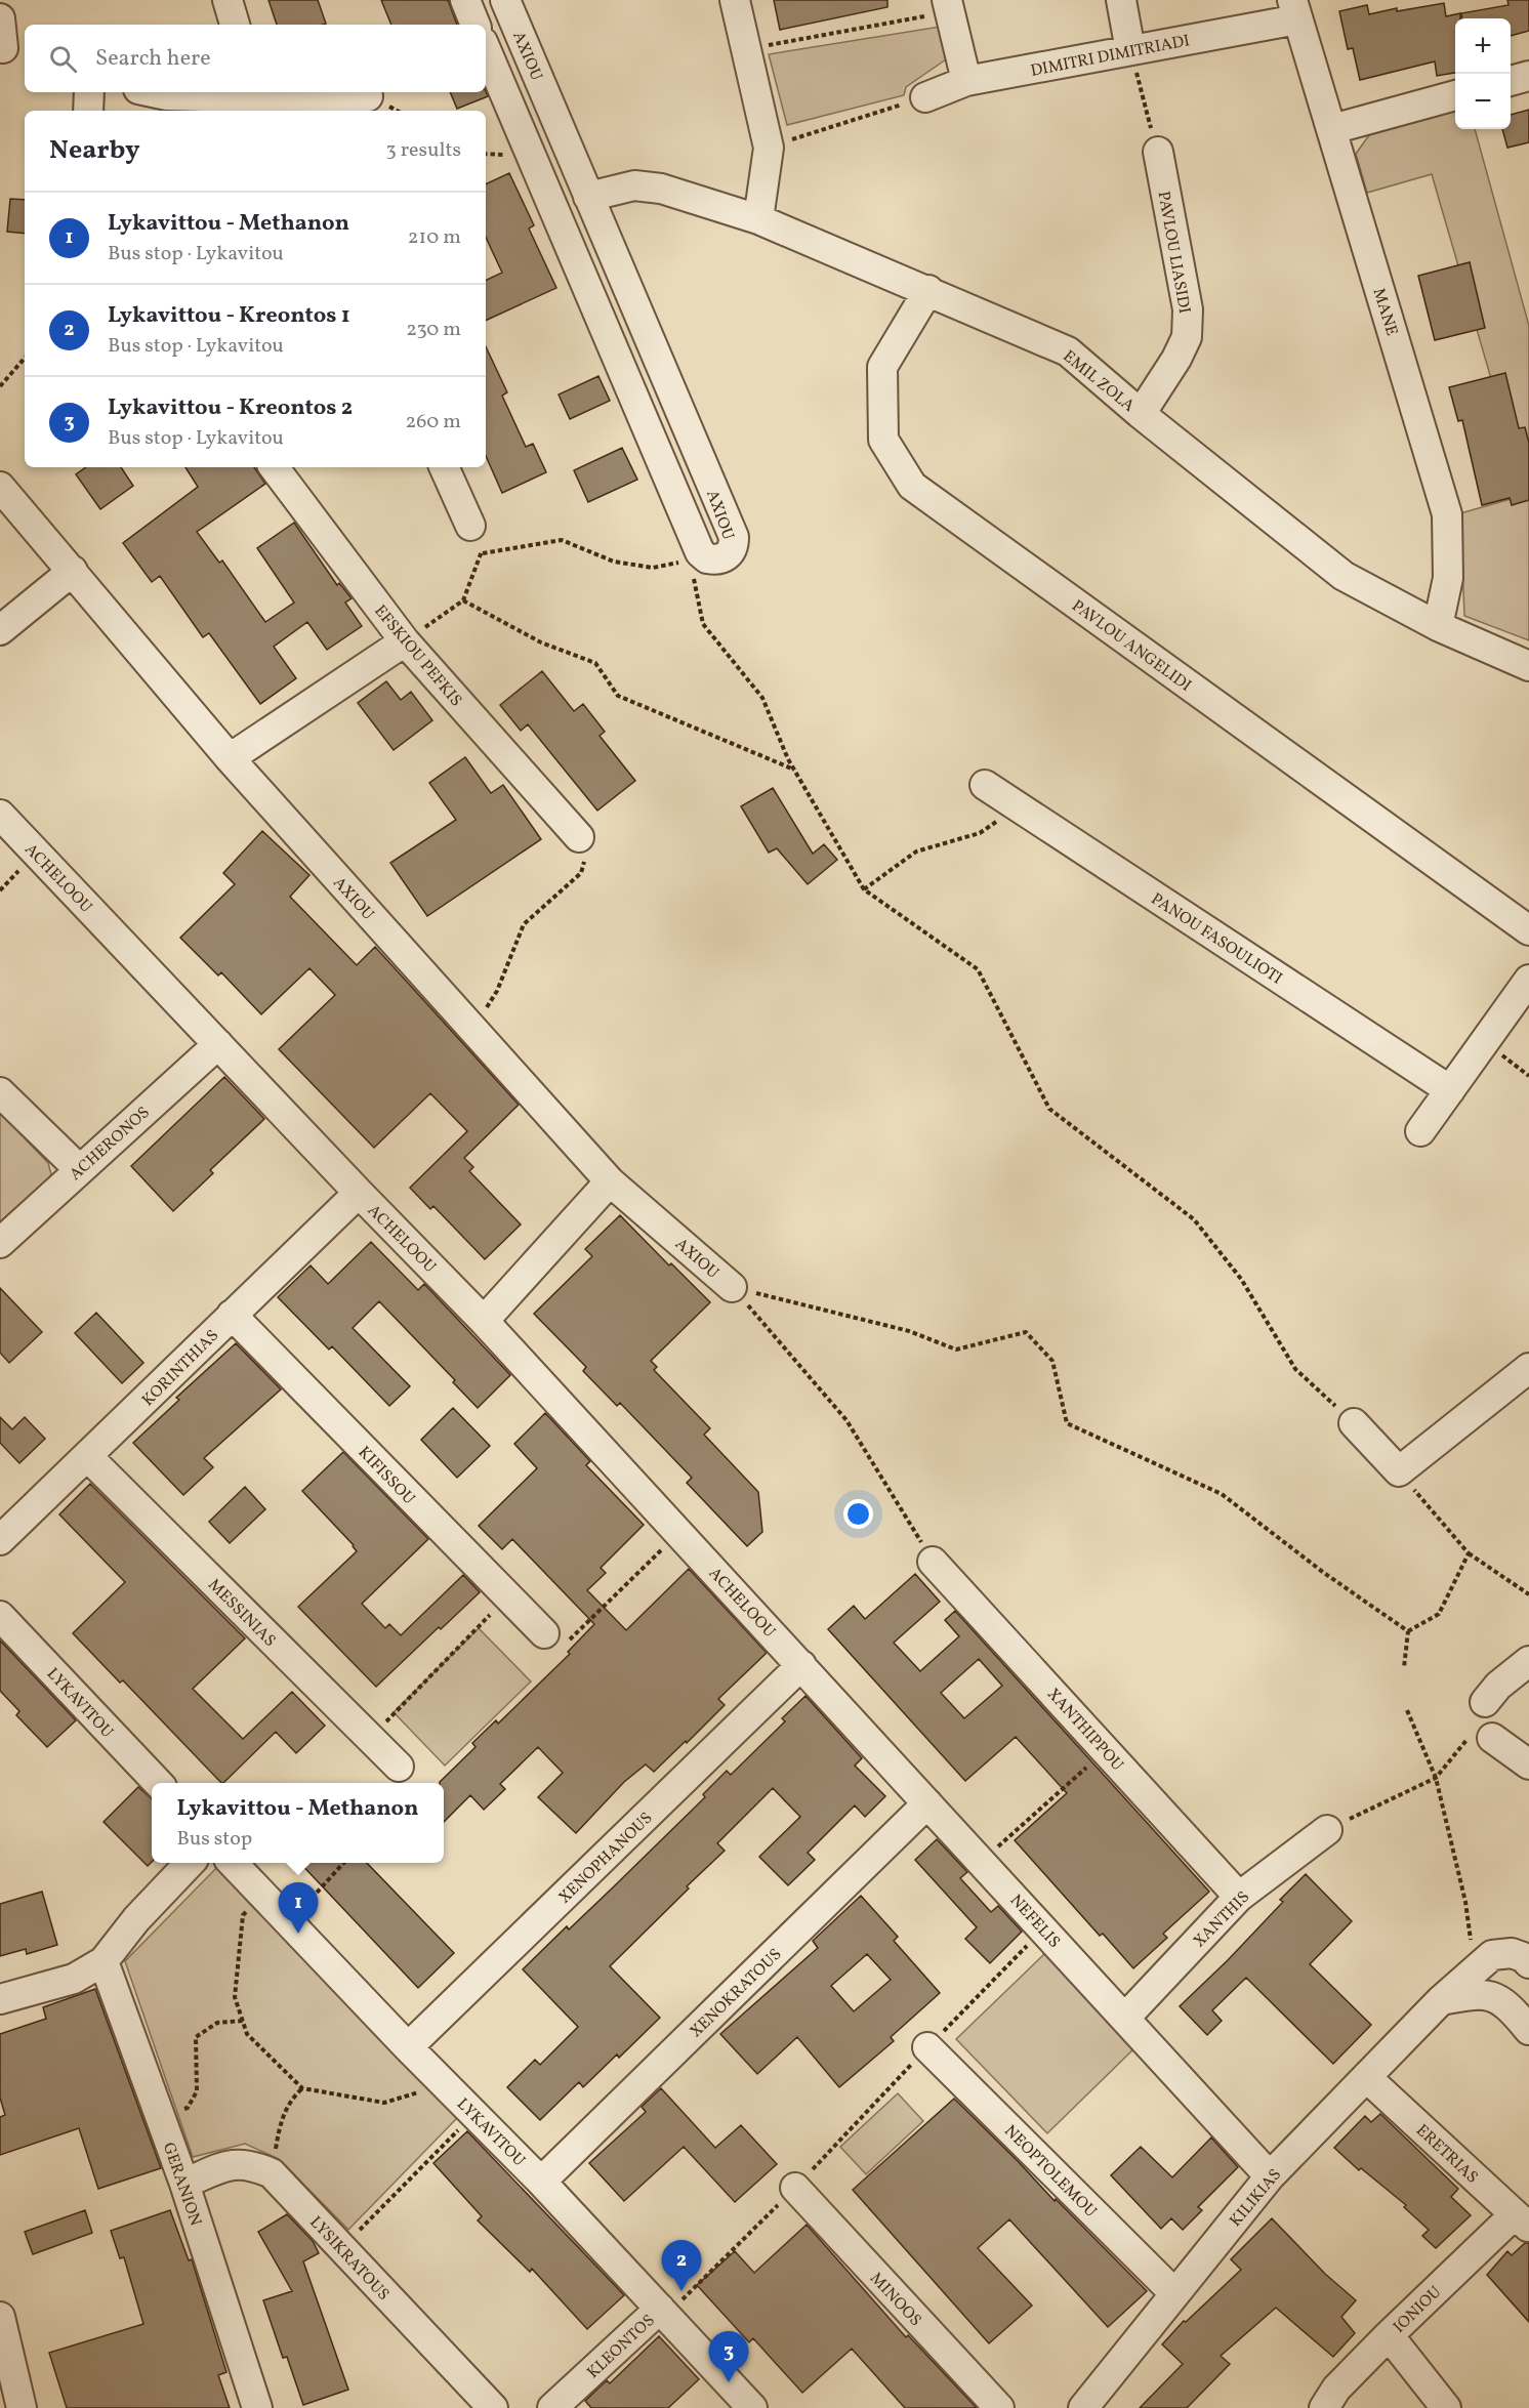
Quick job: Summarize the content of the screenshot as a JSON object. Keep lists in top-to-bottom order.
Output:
{
  "streets": {
    "street": [
      "DIMITRI DIMITRIADI",
      "AXIOU",
      "PAVLOU LIASIDI",
      "MANE",
      "EMIL ZOLA",
      "PAVLOU ANGELIDI",
      "EFSKIOU PEFKIS",
      "ACHELOOU",
      "PANOU FASOULIOTI",
      "ACHERONOS",
      "KORINTHIAS",
      "KIFISSOU",
      "MESSINIAS",
      "LYKAVITOU",
      "XANTHIPPOU",
      "XENOPHANOUS",
      "XANTHIS",
      "NEFELIS",
      "XENOKRATOUS",
      "ERETRIAS",
      "NEOPTOLEMOU",
      "GERANION",
      "KILIKIAS",
      "LYSIKRATOUS",
      "MINOOS",
      "IONIOU",
      "KLEONTOS"
    ]
  },
  "crossings": [
    ["DIMITRI DIMITRIADI", "MANE"],
    ["AXIOU", "EMIL ZOLA"],
    ["PAVLOU LIASIDI", "EMIL ZOLA"],
    ["MANE", "EMIL ZOLA"],
    ["EMIL ZOLA", "PAVLOU ANGELIDI"],
    ["ACHELOOU", "ACHERONOS"],
    ["ACHELOOU", "KORINTHIAS"],
    ["ACHELOOU", "XENOPHANOUS"],
    ["ACHELOOU", "NEFELIS"],
    ["KORINTHIAS", "KIFISSOU"],
    ["KORINTHIAS", "MESSINIAS"],
    ["LYKAVITOU", "XENOPHANOUS"],
    ["LYKAVITOU", "XENOKRATOUS"],
    ["LYKAVITOU", "KLEONTOS"],
    ["XANTHIPPOU", "XANTHIS"],
    ["XENOPHANOUS", "NEFELIS"],
    ["XANTHIS", "NEFELIS"],
    ["NEFELIS", "XENOKRATOUS"],
    ["NEFELIS", "KILIKIAS"],
    ["ERETRIAS", "KILIKIAS"],
    ["ERETRIAS", "IONIOU"],
    ["NEOPTOLEMOU", "KILIKIAS"],
    ["GERANION", "LYSIKRATOUS"]
  ],
  "page": {
    "map_buttons": ["+", "−"],
    "search": "Search here",
    "heading": ["Nearby", "3 results"],
    "list": [
      {
        "mark": "1",
        "name": "Lykavittou - Methanon",
        "note": "Bus stop · Lykavitou",
        "value": "210 m"
      },
      {
        "mark": "2",
        "name": "Lykavittou - Kreontos 1",
        "note": "Bus stop · Lykavitou",
        "value": "230 m"
      },
      {
        "mark": "3",
        "name": "Lykavittou - Kreontos 2",
        "note": "Bus stop · Lykavitou",
        "value": "260 m"
      }
    ],
    "popup": ["Lykavittou - Methanon", "Bus stop"],
    "pins": ["1", "2", "3"]
  }
}
